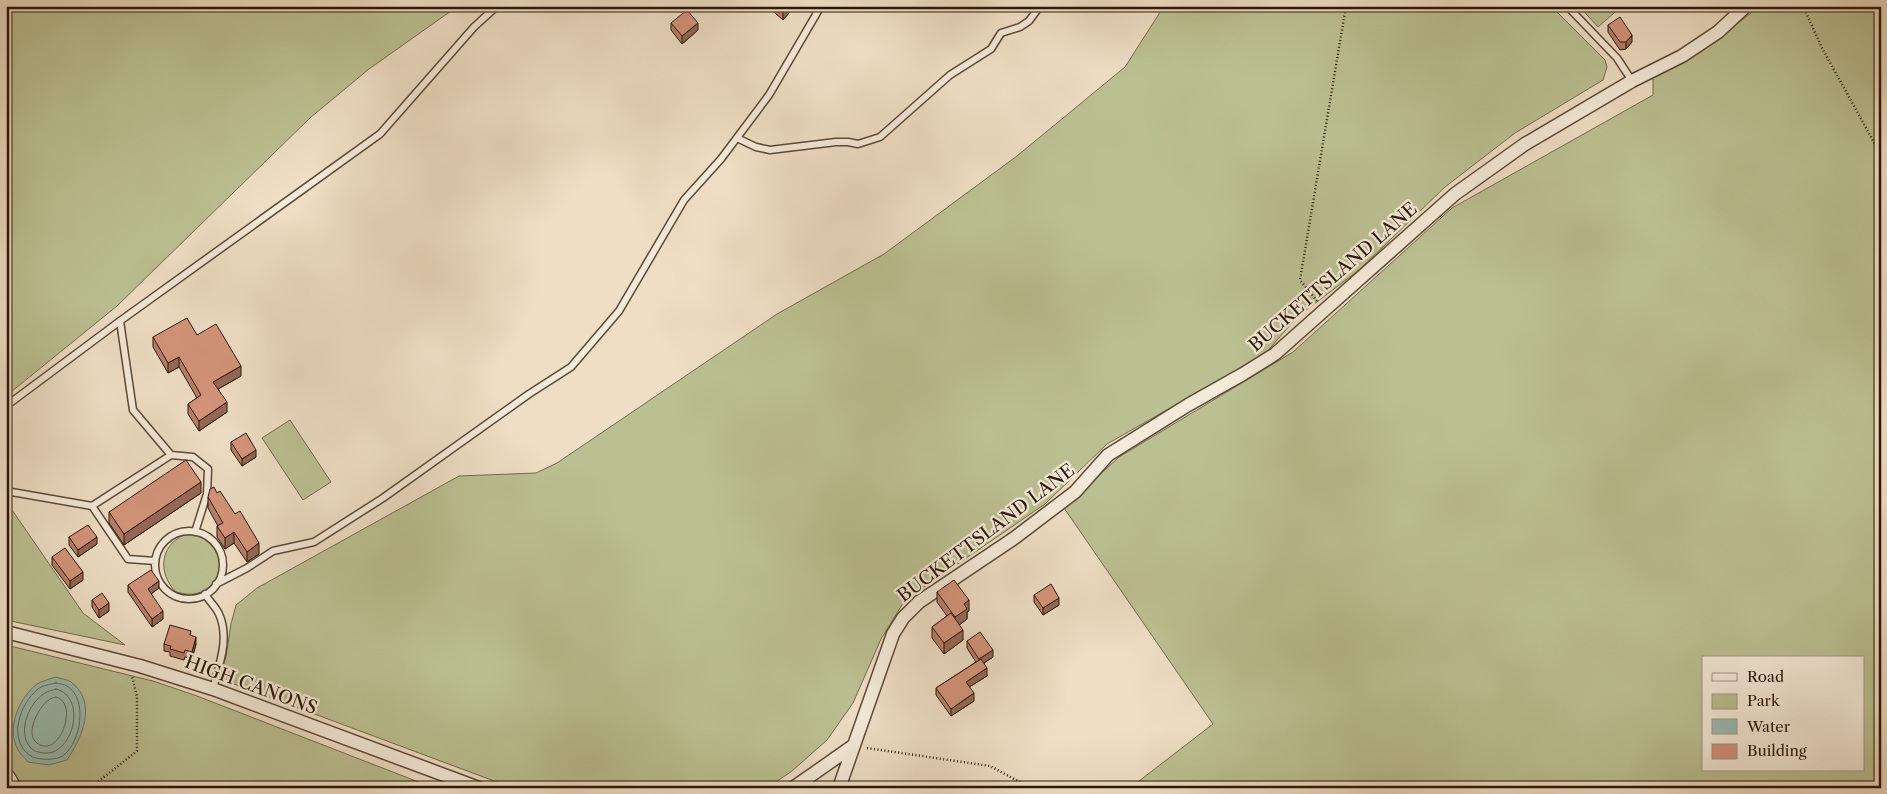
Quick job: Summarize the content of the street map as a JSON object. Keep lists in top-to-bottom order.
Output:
{
  "streets": {
    "street": ["BUCKETTSLAND LANE", "HIGH CANONS"]
  },
  "legend": [
    "Road",
    "Park",
    "Water",
    "Building"
  ]
}
